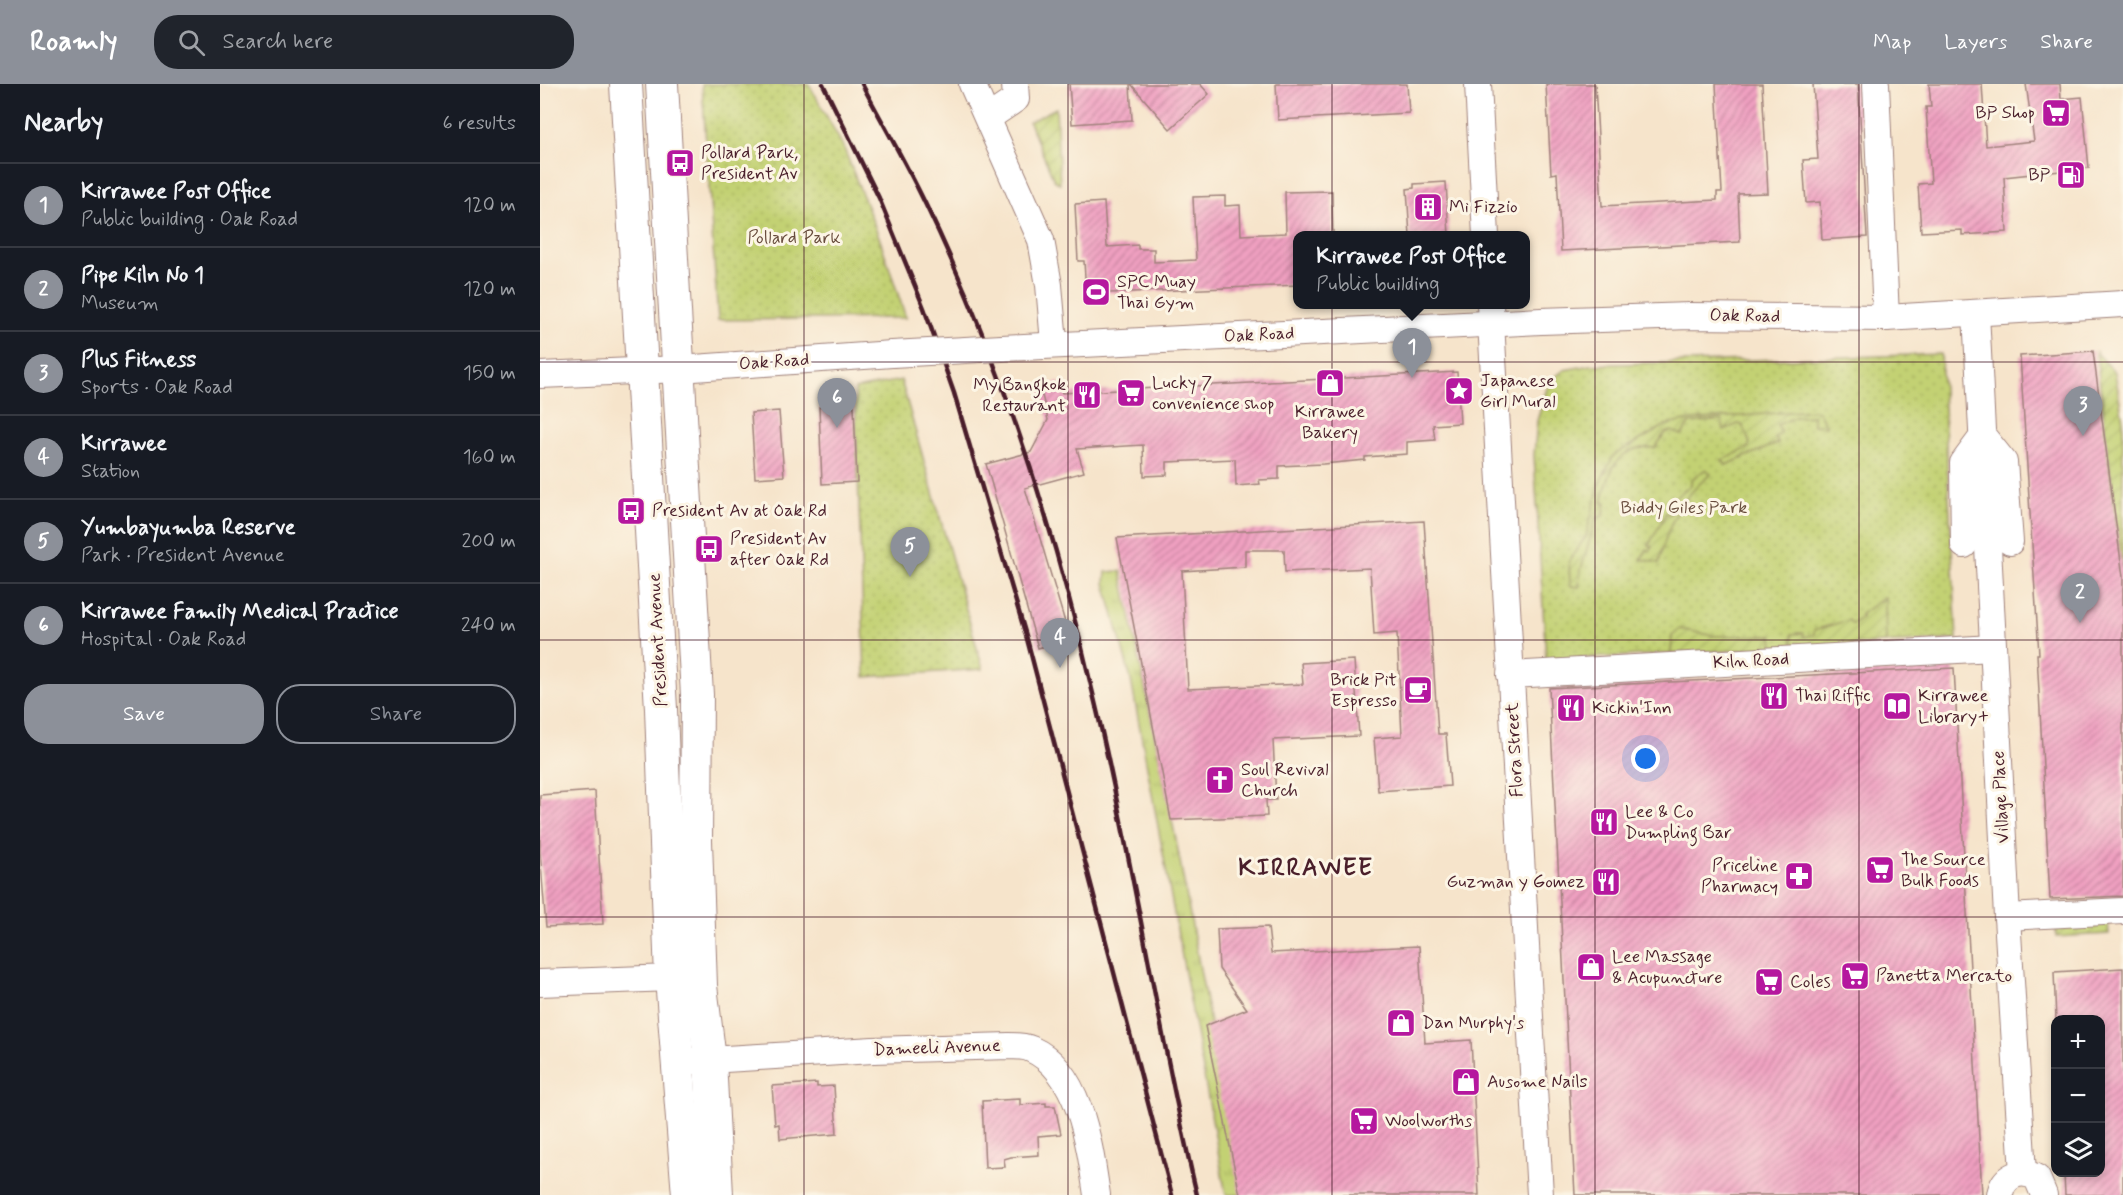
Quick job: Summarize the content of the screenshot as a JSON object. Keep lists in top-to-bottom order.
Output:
{
  "streets": {
    "main road": ["President Avenue"],
    "street": [
      "Oak Road",
      "Kiln Road",
      "Flora Street",
      "Village Place",
      "Dameeli Avenue"
    ]
  },
  "crossings": [
    ["Oak Road", "President Avenue"],
    ["Oak Road", "Flora Street"],
    ["Oak Road", "Village Place"],
    ["President Avenue", "Dameeli Avenue"],
    ["Kiln Road", "Flora Street"],
    ["Kiln Road", "Village Place"]
  ],
  "districts": ["KIRRAWEE"],
  "parks": ["Pollard Park", "Biddy Giles Park"],
  "places": {
    "supermarket": [
      "BP Shop",
      "Lucky 7 convenience shop",
      "The Source Bulk Foods",
      "Panetta Mercato",
      "Coles",
      "Woolworths"
    ],
    "bus stop": ["Pollard Park, President Av", "President Av at Oak Rd", "President Av after Oak Rd"],
    "fuel station": ["BP"],
    "building": ["Mi Fizzio"],
    "sports": ["SPC Muay Thai Gym"],
    "shop": [
      "Kirrawee Bakery",
      "Lee Massage & Acupuncture",
      "Dan Murphy's",
      "Ausome Nails"
    ],
    "place": ["Japanese Girl Mural"],
    "restaurant": [
      "My Bangkok Restaurant",
      "Thai Riffic",
      "Kickin'Inn",
      "Lee & Co Dumpling Bar",
      "Guzman y Gomez"
    ],
    "cafe": ["Brick Pit Espresso"],
    "library": ["Kirrawee Library+"],
    "church": ["Soul Revival Church"],
    "pharmacy": ["Priceline Pharmacy"]
  },
  "page": {
    "header": "Roamly",
    "search": "Search here",
    "nav": ["Map", "Layers", "Share"],
    "heading": ["Nearby", "6 results"],
    "list": [
      {
        "mark": "1",
        "name": "Kirrawee Post Office",
        "note": "Public building · Oak Road",
        "value": "120 m"
      },
      {
        "mark": "2",
        "name": "Pipe Kiln No 1",
        "note": "Museum",
        "value": "120 m"
      },
      {
        "mark": "3",
        "name": "Plus Fitness",
        "note": "Sports · Oak Road",
        "value": "150 m"
      },
      {
        "mark": "4",
        "name": "Kirrawee",
        "note": "Station",
        "value": "160 m"
      },
      {
        "mark": "5",
        "name": "Yumbayumba Reserve",
        "note": "Park · President Avenue",
        "value": "200 m"
      },
      {
        "mark": "6",
        "name": "Kirrawee Family Medical Practice",
        "note": "Hospital · Oak Road",
        "value": "240 m"
      }
    ],
    "popup": ["Kirrawee Post Office", "Public building"],
    "pins": [
      "1",
      "6",
      "3",
      "5",
      "2",
      "4"
    ],
    "buttons": ["Save", "Share"],
    "map_buttons": ["+", "−"]
  }
}
